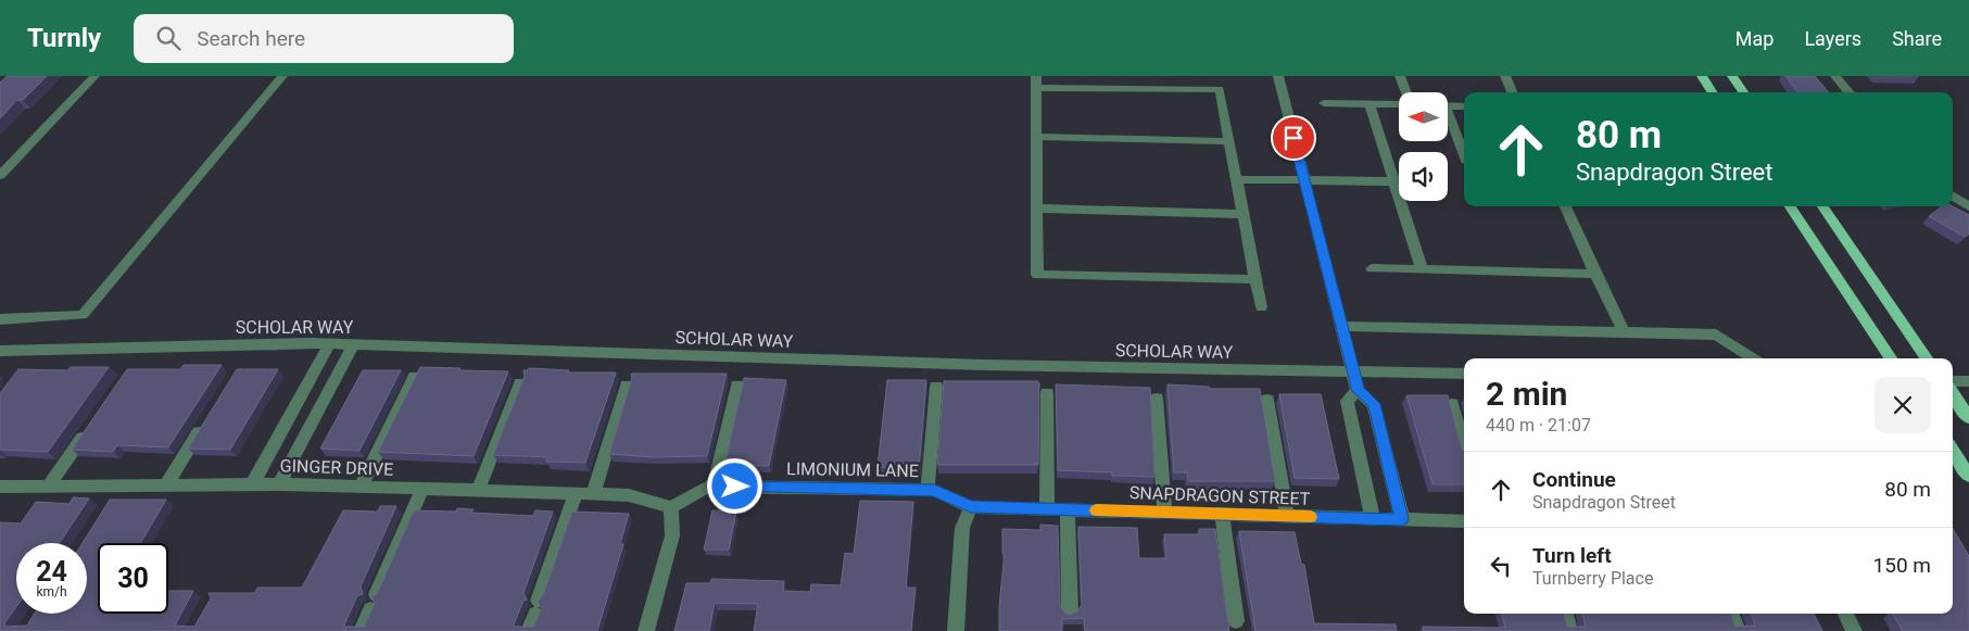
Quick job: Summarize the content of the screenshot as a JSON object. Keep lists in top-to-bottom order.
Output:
{
  "streets": {
    "street": [
      "SCHOLAR WAY",
      "GINGER DRIVE",
      "LIMONIUM LANE",
      "SNAPDRAGON STREET"
    ]
  },
  "crossings": [
    ["GINGER DRIVE", "LIMONIUM LANE"],
    ["LIMONIUM LANE", "SNAPDRAGON STREET"]
  ],
  "north": "left",
  "page": {
    "header": "Turnly",
    "search": "Search here",
    "nav": ["Map", "Layers", "Share"],
    "turn": ["80 m", "Snapdragon Street"],
    "heading": ["2 min", "440 m · 21:07"],
    "list": [
      {
        "name": "Continue",
        "note": "Snapdragon Street",
        "value": "80 m"
      },
      {
        "name": "Turn left",
        "note": "Turnberry Place",
        "value": "150 m"
      }
    ],
    "speed": "24 km/h",
    "limit": "30"
  }
}
